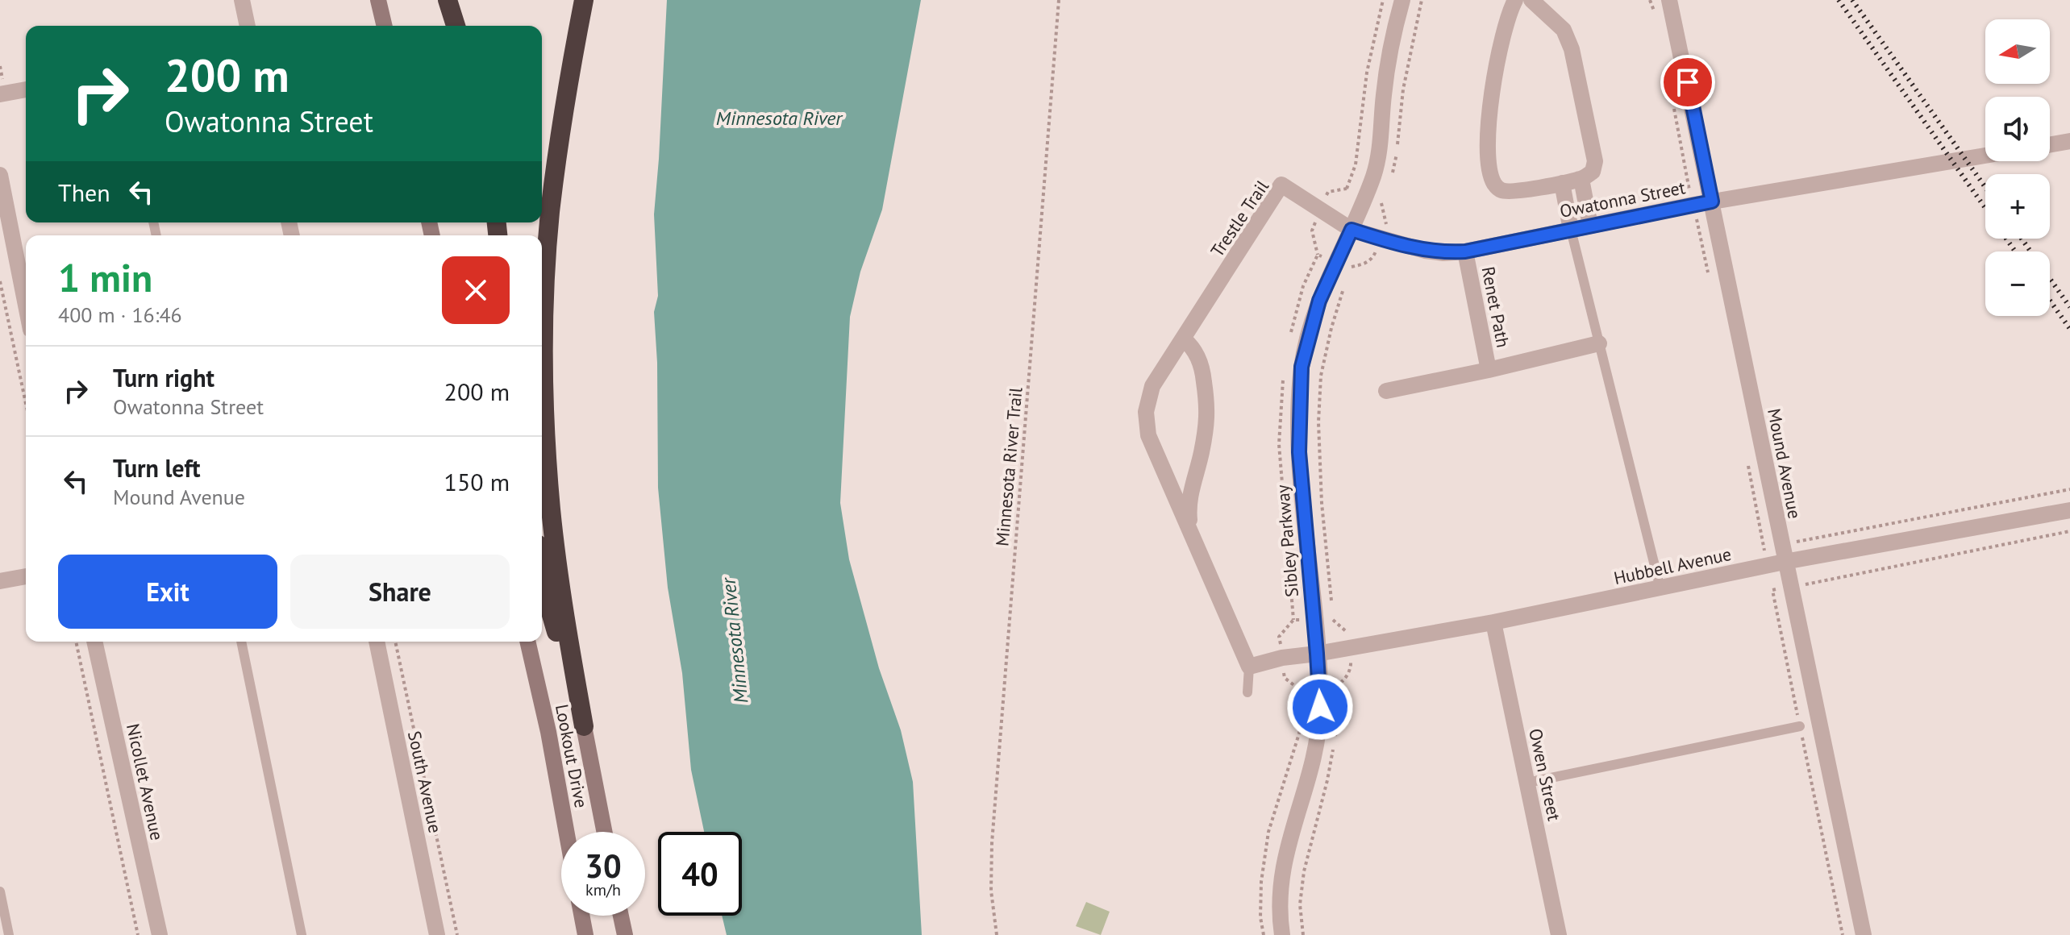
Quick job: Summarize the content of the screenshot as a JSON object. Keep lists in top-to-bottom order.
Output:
{
  "streets": {
    "main road": ["Lookout Drive"],
    "street": [
      "Owatonna Street",
      "Trestle Trail",
      "Renet Path",
      "Mound Avenue",
      "Sibley Parkway",
      "Hubbell Avenue",
      "Owen Street",
      "Nicollet Avenue",
      "South Avenue"
    ],
    "path": ["Minnesota River Trail"]
  },
  "crossings": [
    ["Owatonna Street", "Trestle Trail"],
    ["Owatonna Street", "Renet Path"],
    ["Owatonna Street", "Mound Avenue"],
    ["Owatonna Street", "Sibley Parkway"],
    ["Trestle Trail", "Sibley Parkway"],
    ["Trestle Trail", "Hubbell Avenue"],
    ["Mound Avenue", "Hubbell Avenue"],
    ["Sibley Parkway", "Hubbell Avenue"],
    ["Hubbell Avenue", "Owen Street"]
  ],
  "water": ["Minnesota River"],
  "north": "left",
  "page": {
    "map_buttons": ["+", "−"],
    "turn": ["200 m", "Owatonna Street"],
    "then": "Then",
    "heading": ["1 min", "400 m · 16:46"],
    "list": [
      {
        "name": "Turn right",
        "note": "Owatonna Street",
        "value": "200 m"
      },
      {
        "name": "Turn left",
        "note": "Mound Avenue",
        "value": "150 m"
      }
    ],
    "buttons": ["Exit", "Share"],
    "speed": "30 km/h",
    "limit": "40"
  }
}
